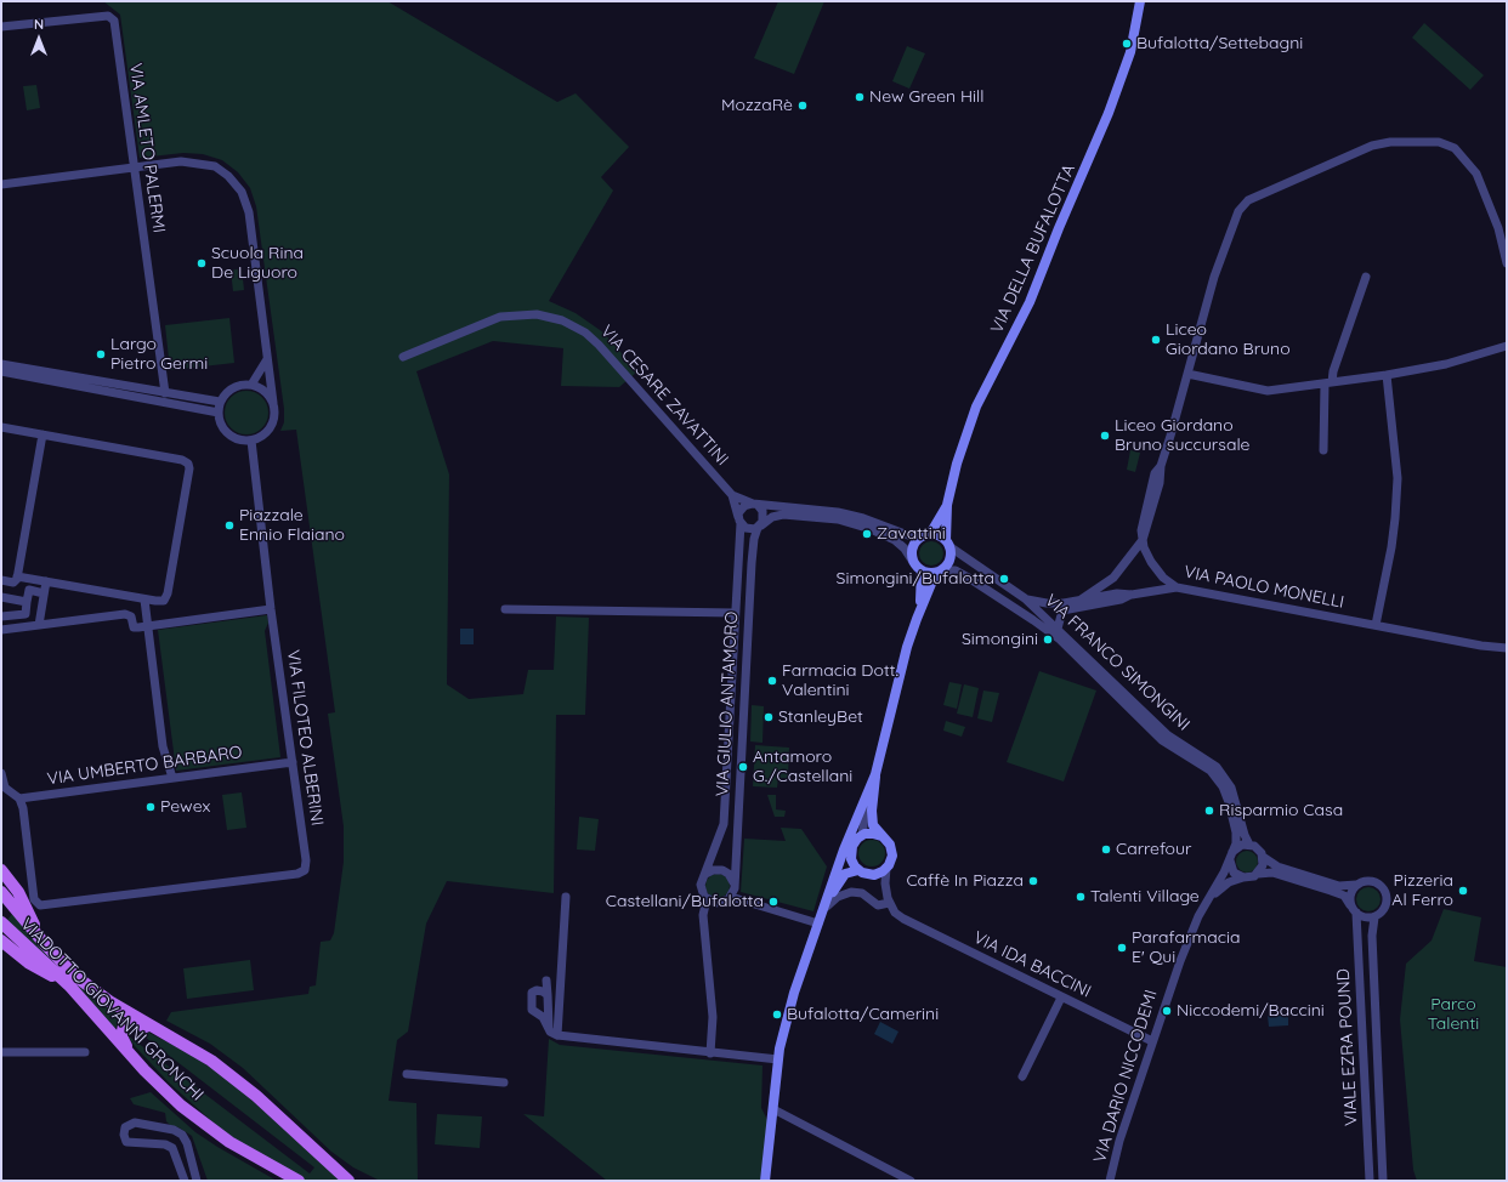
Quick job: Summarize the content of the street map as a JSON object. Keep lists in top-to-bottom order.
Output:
{
  "streets": {
    "main road": ["VIADOTTO GIOVANNI GRONCHI"],
    "street": [
      "VIA AMLETO PALERMI",
      "VIA DELLA BUFALOTTA",
      "VIA CESARE ZAVATTINI",
      "VIA PAOLO MONELLI",
      "VIA FRANCO SIMONGINI",
      "VIA GIULIO ANTAMORO",
      "VIA FILOTEO ALBERINI",
      "VIA UMBERTO BARBARO",
      "VIA IDA BACCINI",
      "VIALE EZRA POUND",
      "VIA DARIO NICCODEMI"
    ]
  },
  "crossings": [
    ["VIA DELLA BUFALOTTA", "VIA CESARE ZAVATTINI"],
    ["VIA DELLA BUFALOTTA", "VIA FRANCO SIMONGINI"],
    ["VIA CESARE ZAVATTINI", "VIA FRANCO SIMONGINI"],
    ["VIA CESARE ZAVATTINI", "VIA GIULIO ANTAMORO"],
    ["VIA FRANCO SIMONGINI", "VIA DARIO NICCODEMI"],
    ["VIA FILOTEO ALBERINI", "VIA UMBERTO BARBARO"],
    ["VIA IDA BACCINI", "VIA DARIO NICCODEMI"]
  ],
  "parks": ["Parco Talenti"],
  "places": [
    "Bufalotta/Settebagni",
    "New Green Hill",
    "MozzaRè",
    "Scuola Rina De Liguoro",
    "Liceo Giordano Bruno",
    "Largo Pietro Germi",
    "Liceo Giordano Bruno succursale",
    "Piazzale Ennio Flaiano",
    "Zavattini",
    "Simongini/Bufalotta",
    "Simongini",
    "Farmacia Dott. Valentini",
    "StanleyBet",
    "Antamoro G./Castellani",
    "Pewex",
    "Risparmio Casa",
    "Carrefour",
    "Caffè In Piazza",
    "Pizzeria Al Ferro",
    "Talenti Village",
    "Castellani/Bufalotta",
    "Parafarmacia E' Qui",
    "Niccodemi/Baccini",
    "Bufalotta/Camerini"
  ],
  "north": "top"
}
